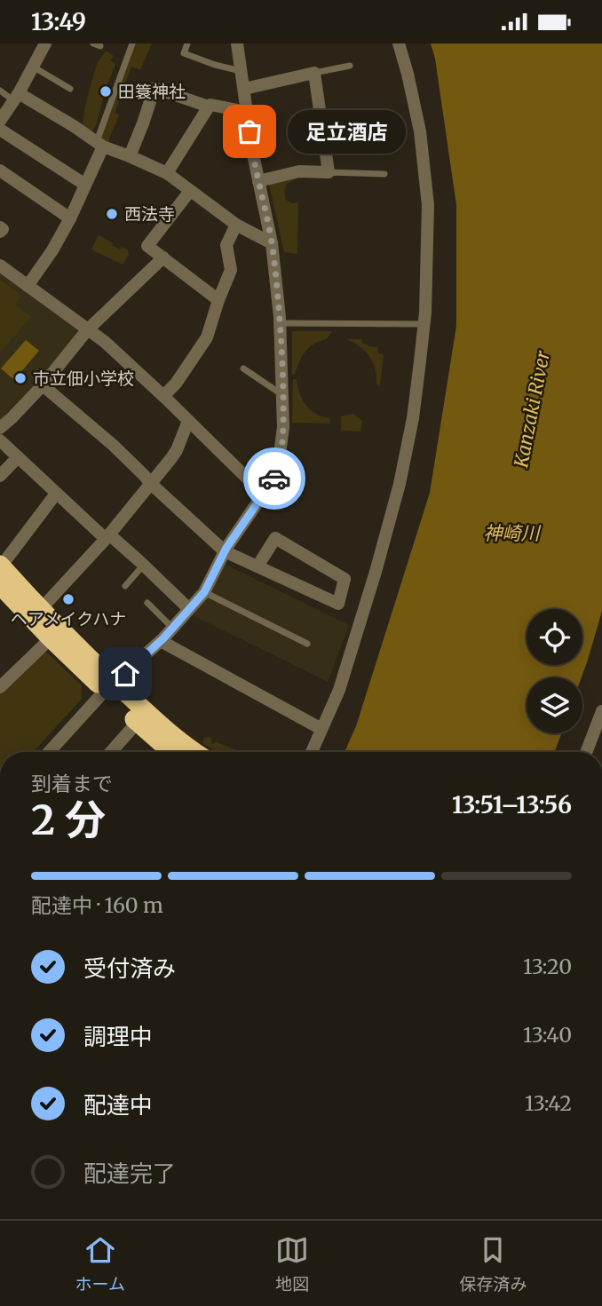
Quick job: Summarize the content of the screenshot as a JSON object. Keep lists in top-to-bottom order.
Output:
{
  "water": ["Kanzaki River", "神崎川"],
  "places": [
    "田簑神社",
    "足立酒店",
    "西法寺",
    "市立佃小学校",
    "ヘアメイクハナ"
  ],
  "page": {
    "status": "13:49",
    "bubble": "足立酒店",
    "heading": ["2 分", "到着まで", "13:51–13:56"],
    "bar": "配達中 · 160 m",
    "list": [
      ["受付済み", "13:20"],
      ["調理中", "13:40"],
      ["配達中", "13:42"],
      "配達完了"
    ],
    "tabs": ["ホーム", "地図", "保存済み"]
  }
}
